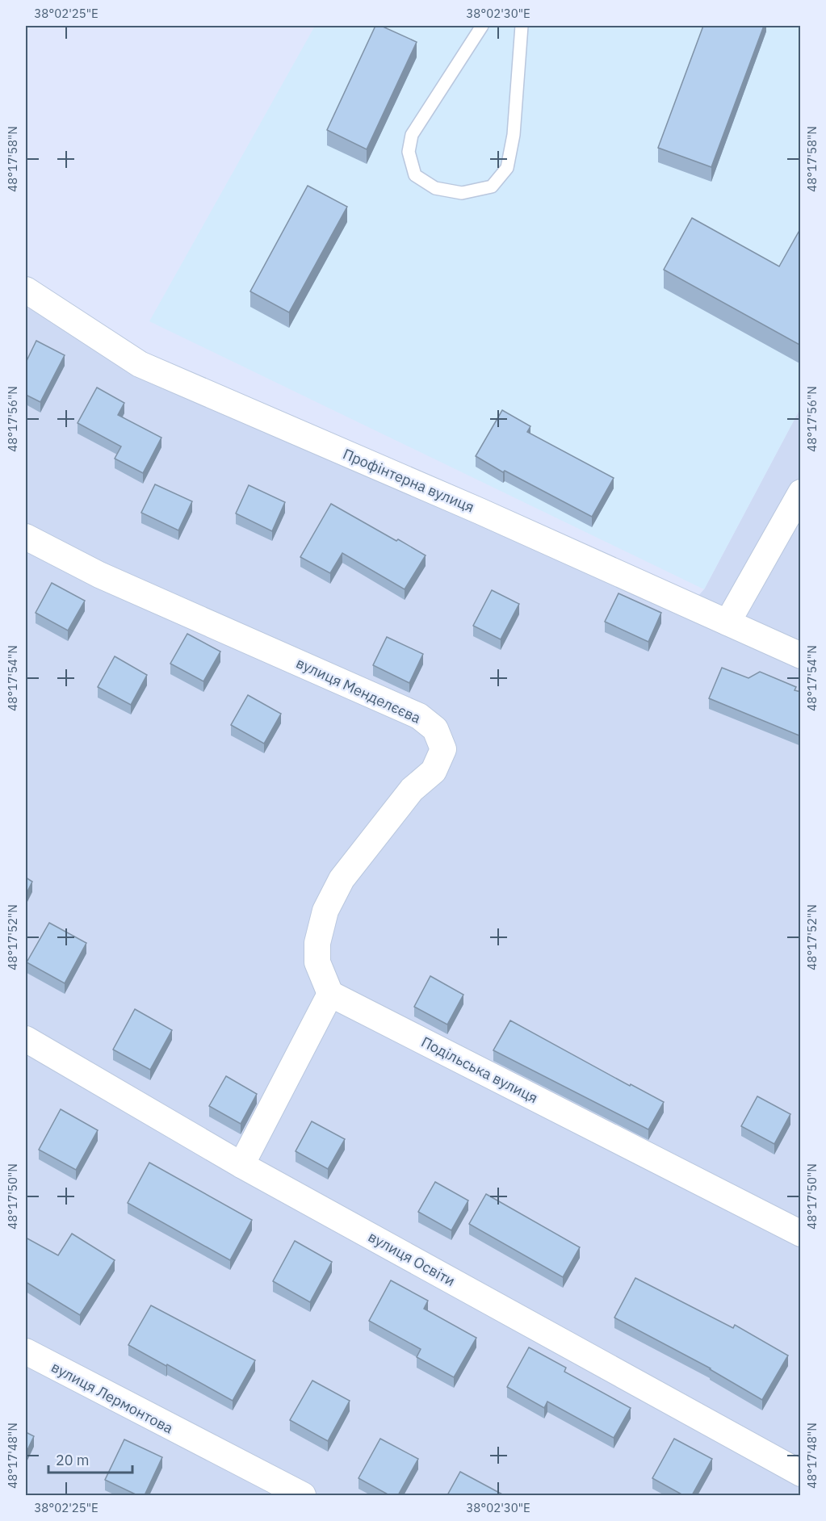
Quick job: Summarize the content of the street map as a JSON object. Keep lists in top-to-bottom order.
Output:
{
  "streets": {
    "street": [
      "Профінтерна вулиця",
      "вулиця Менделєєва",
      "Подільська вулиця",
      "вулиця Освіти",
      "вулиця Лермонтова"
    ]
  },
  "crossings": [
    ["вулиця Менделєєва", "Подільська вулиця"]
  ],
  "scale_bar": "20 m",
  "coordinates": [
    "38°02'25\"E",
    "38°02'30\"E",
    "48°17'58\"N",
    "48°17'56\"N",
    "48°17'54\"N",
    "48°17'52\"N",
    "48°17'50\"N",
    "48°17'48\"N"
  ]
}
